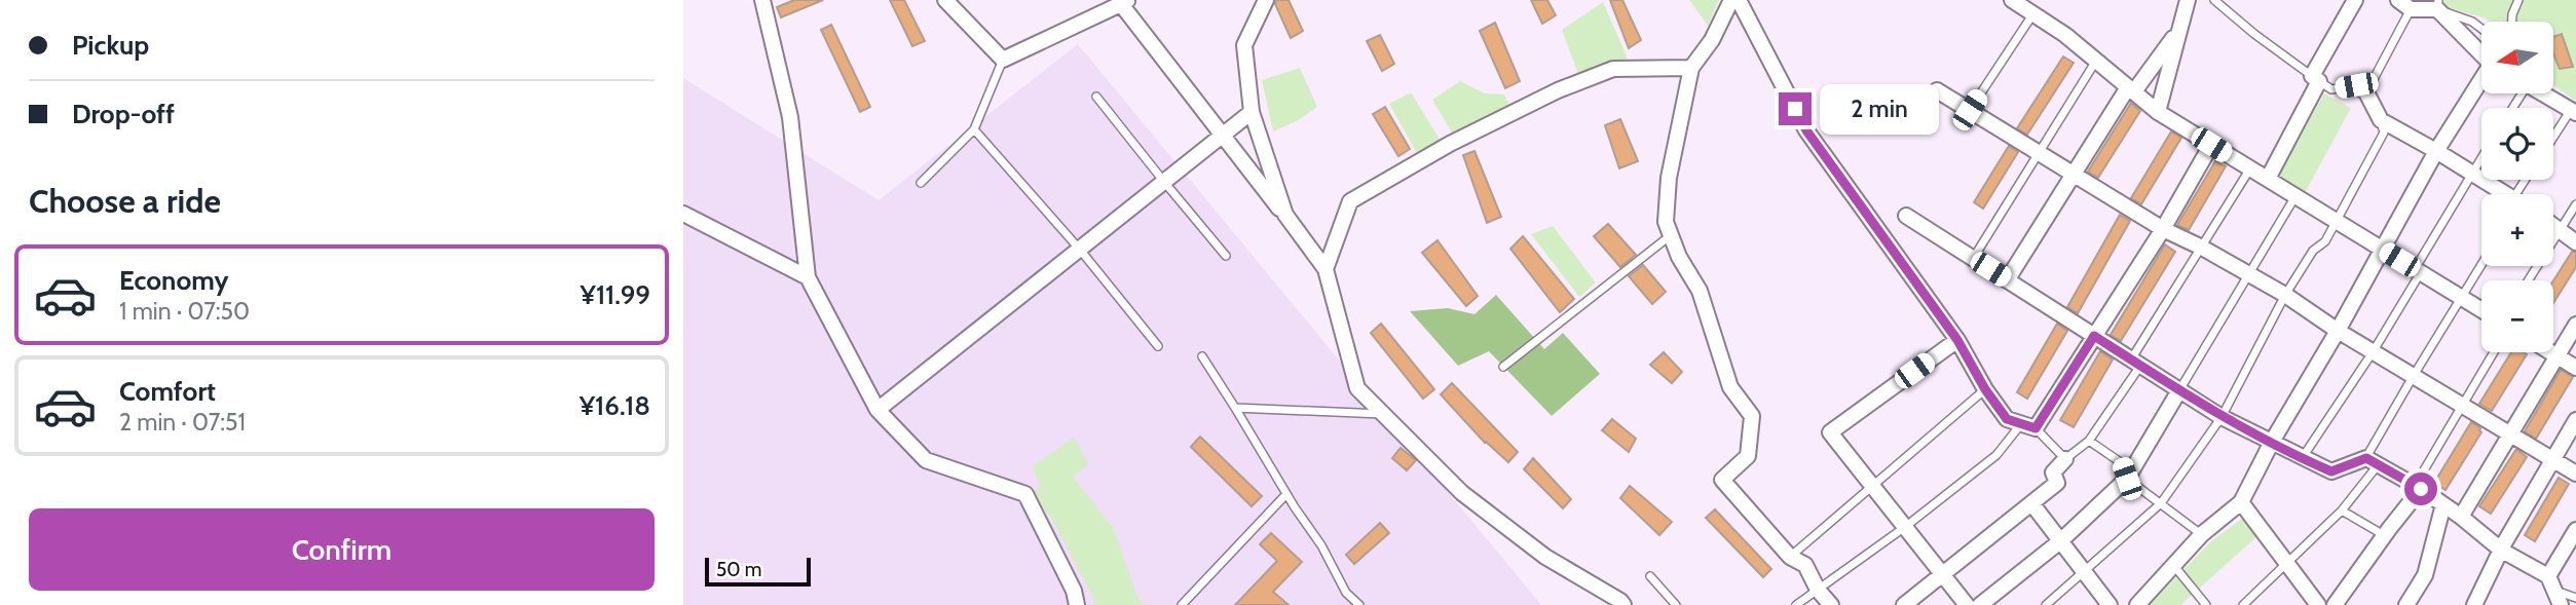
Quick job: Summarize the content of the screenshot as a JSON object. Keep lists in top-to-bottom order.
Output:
{
  "scale_bar": "50 m",
  "north": "left",
  "page": {
    "banner": ["Pickup", "Drop-off"],
    "map_buttons": ["+", "−"],
    "bubble": "2 min",
    "heading": "Choose a ride",
    "list": [
      {
        "name": "Economy",
        "note": "1 min · 07:50",
        "value": "¥11.99"
      },
      {
        "name": "Comfort",
        "note": "2 min · 07:51",
        "value": "¥16.18"
      }
    ],
    "buttons": "Confirm",
    "scale": "50 m"
  }
}
